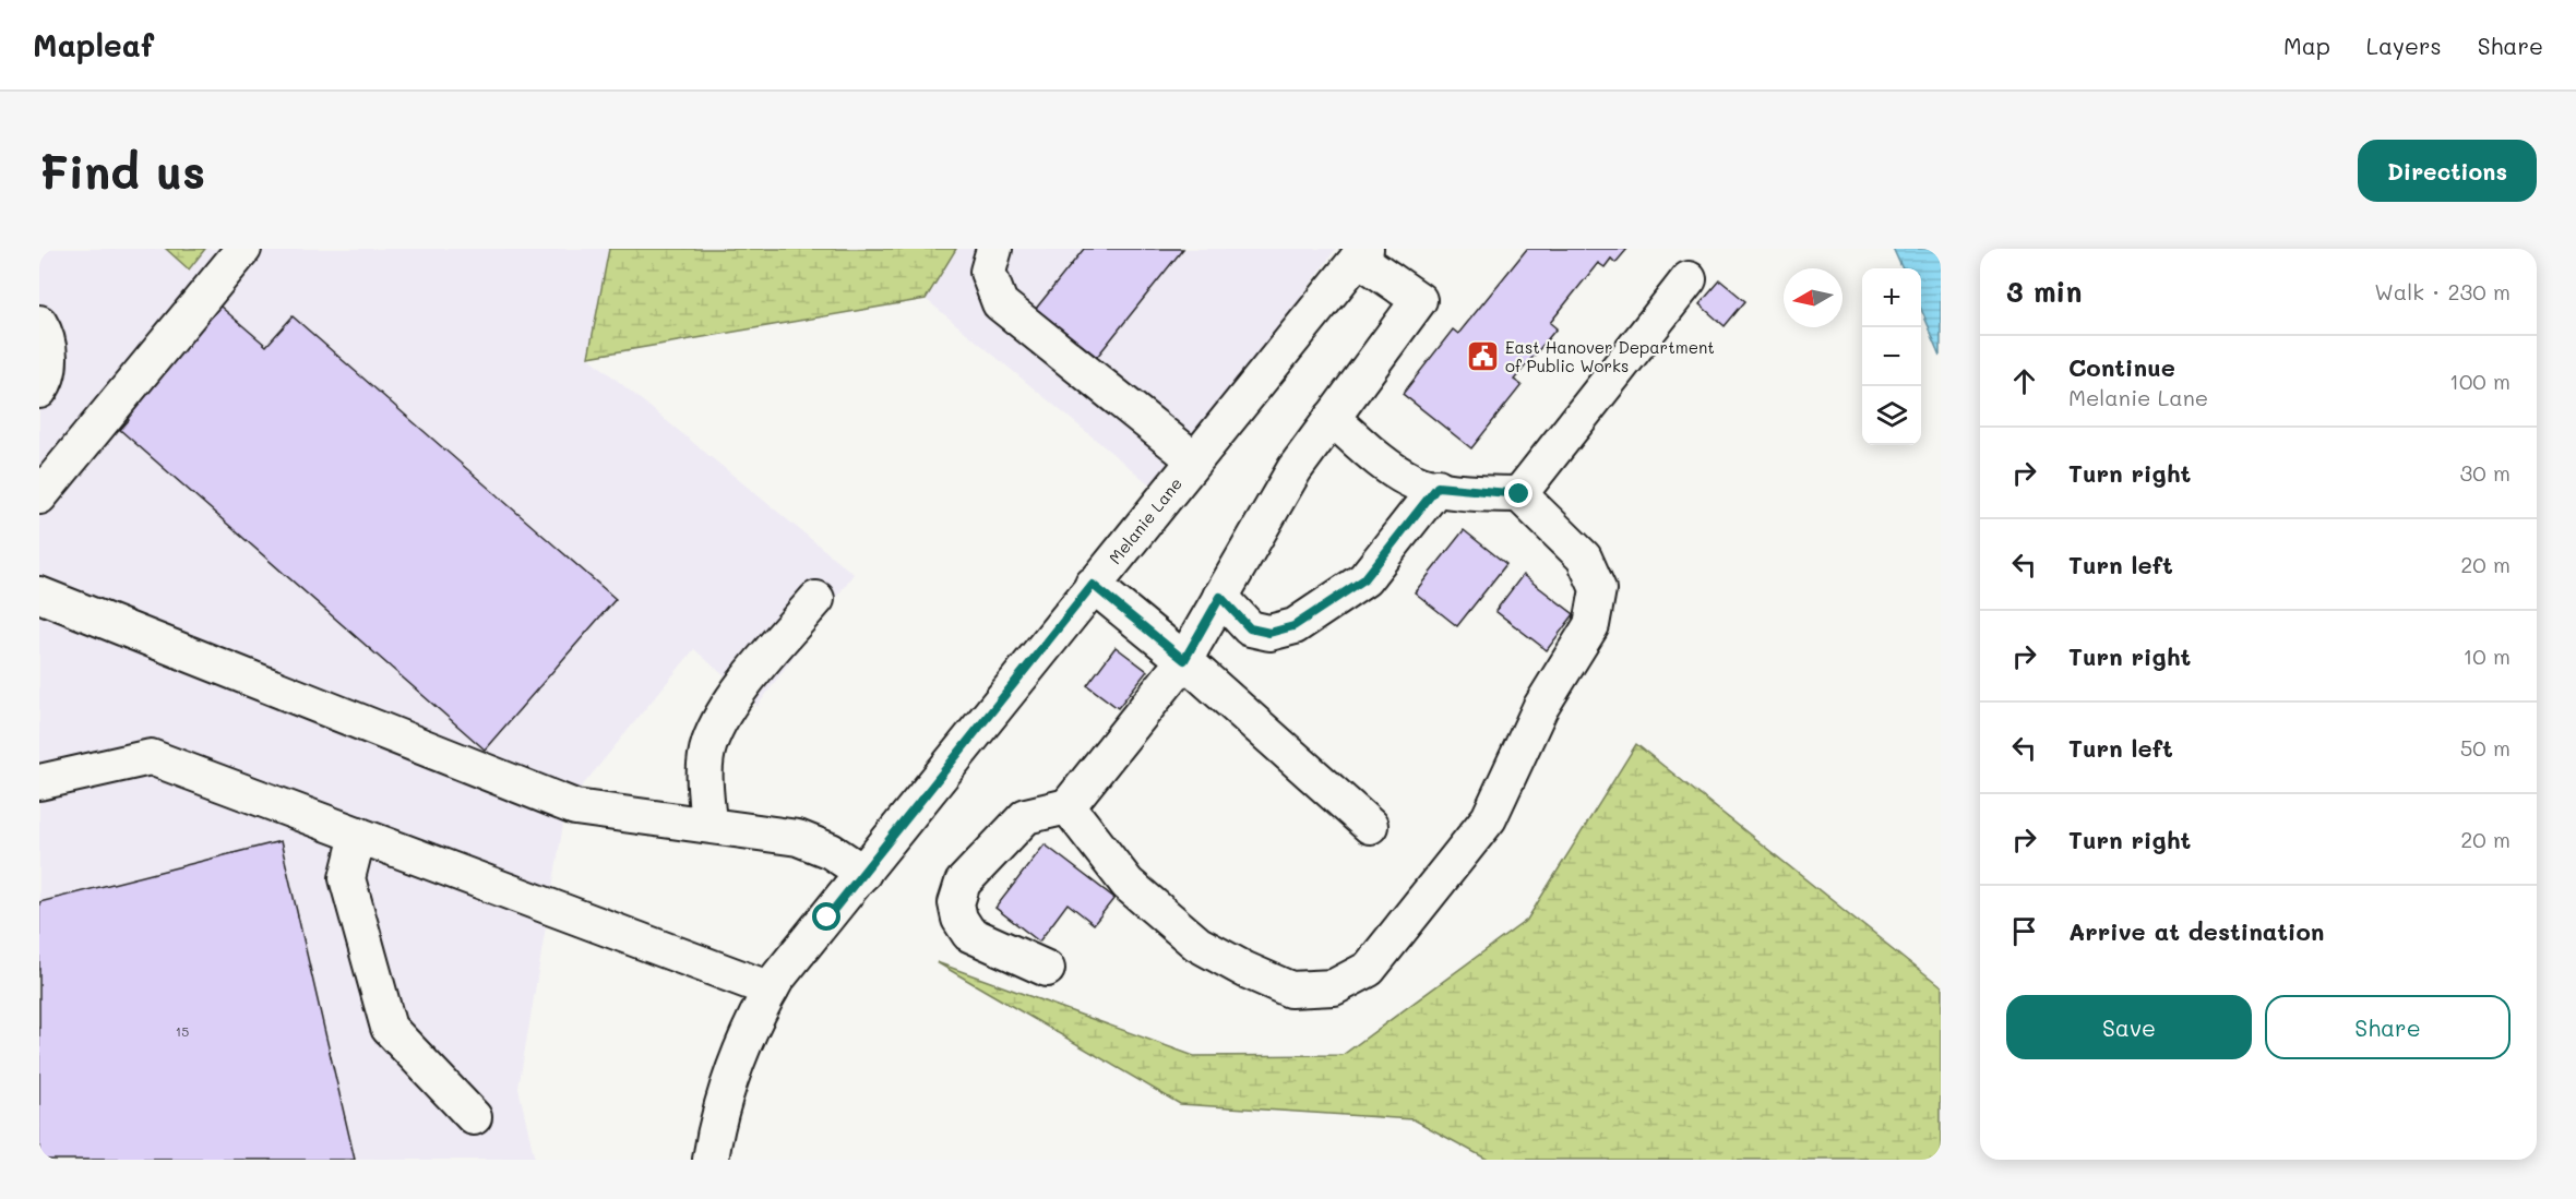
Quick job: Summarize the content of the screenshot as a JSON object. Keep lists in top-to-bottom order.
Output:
{
  "streets": {
    "street": ["Melanie Lane"]
  },
  "places": {
    "public building": ["East Hanover Department of Public Works"]
  },
  "house_numbers": ["15"],
  "north": "left",
  "page": {
    "header": "Mapleaf",
    "nav": ["Map", "Layers", "Share"],
    "buttons": [
      "Directions",
      ["Save", "Share"]
    ],
    "title": "Find us",
    "heading": ["3 min", "Walk · 230 m"],
    "map_buttons": ["+", "−"],
    "list": [
      ["Continue", "Melanie Lane", "100 m"],
      ["Turn right", "30 m"],
      ["Turn left", "20 m"],
      ["Turn right", "10 m"],
      ["Turn left", "50 m"],
      ["Turn right", "20 m"],
      "Arrive at destination"
    ]
  }
}
